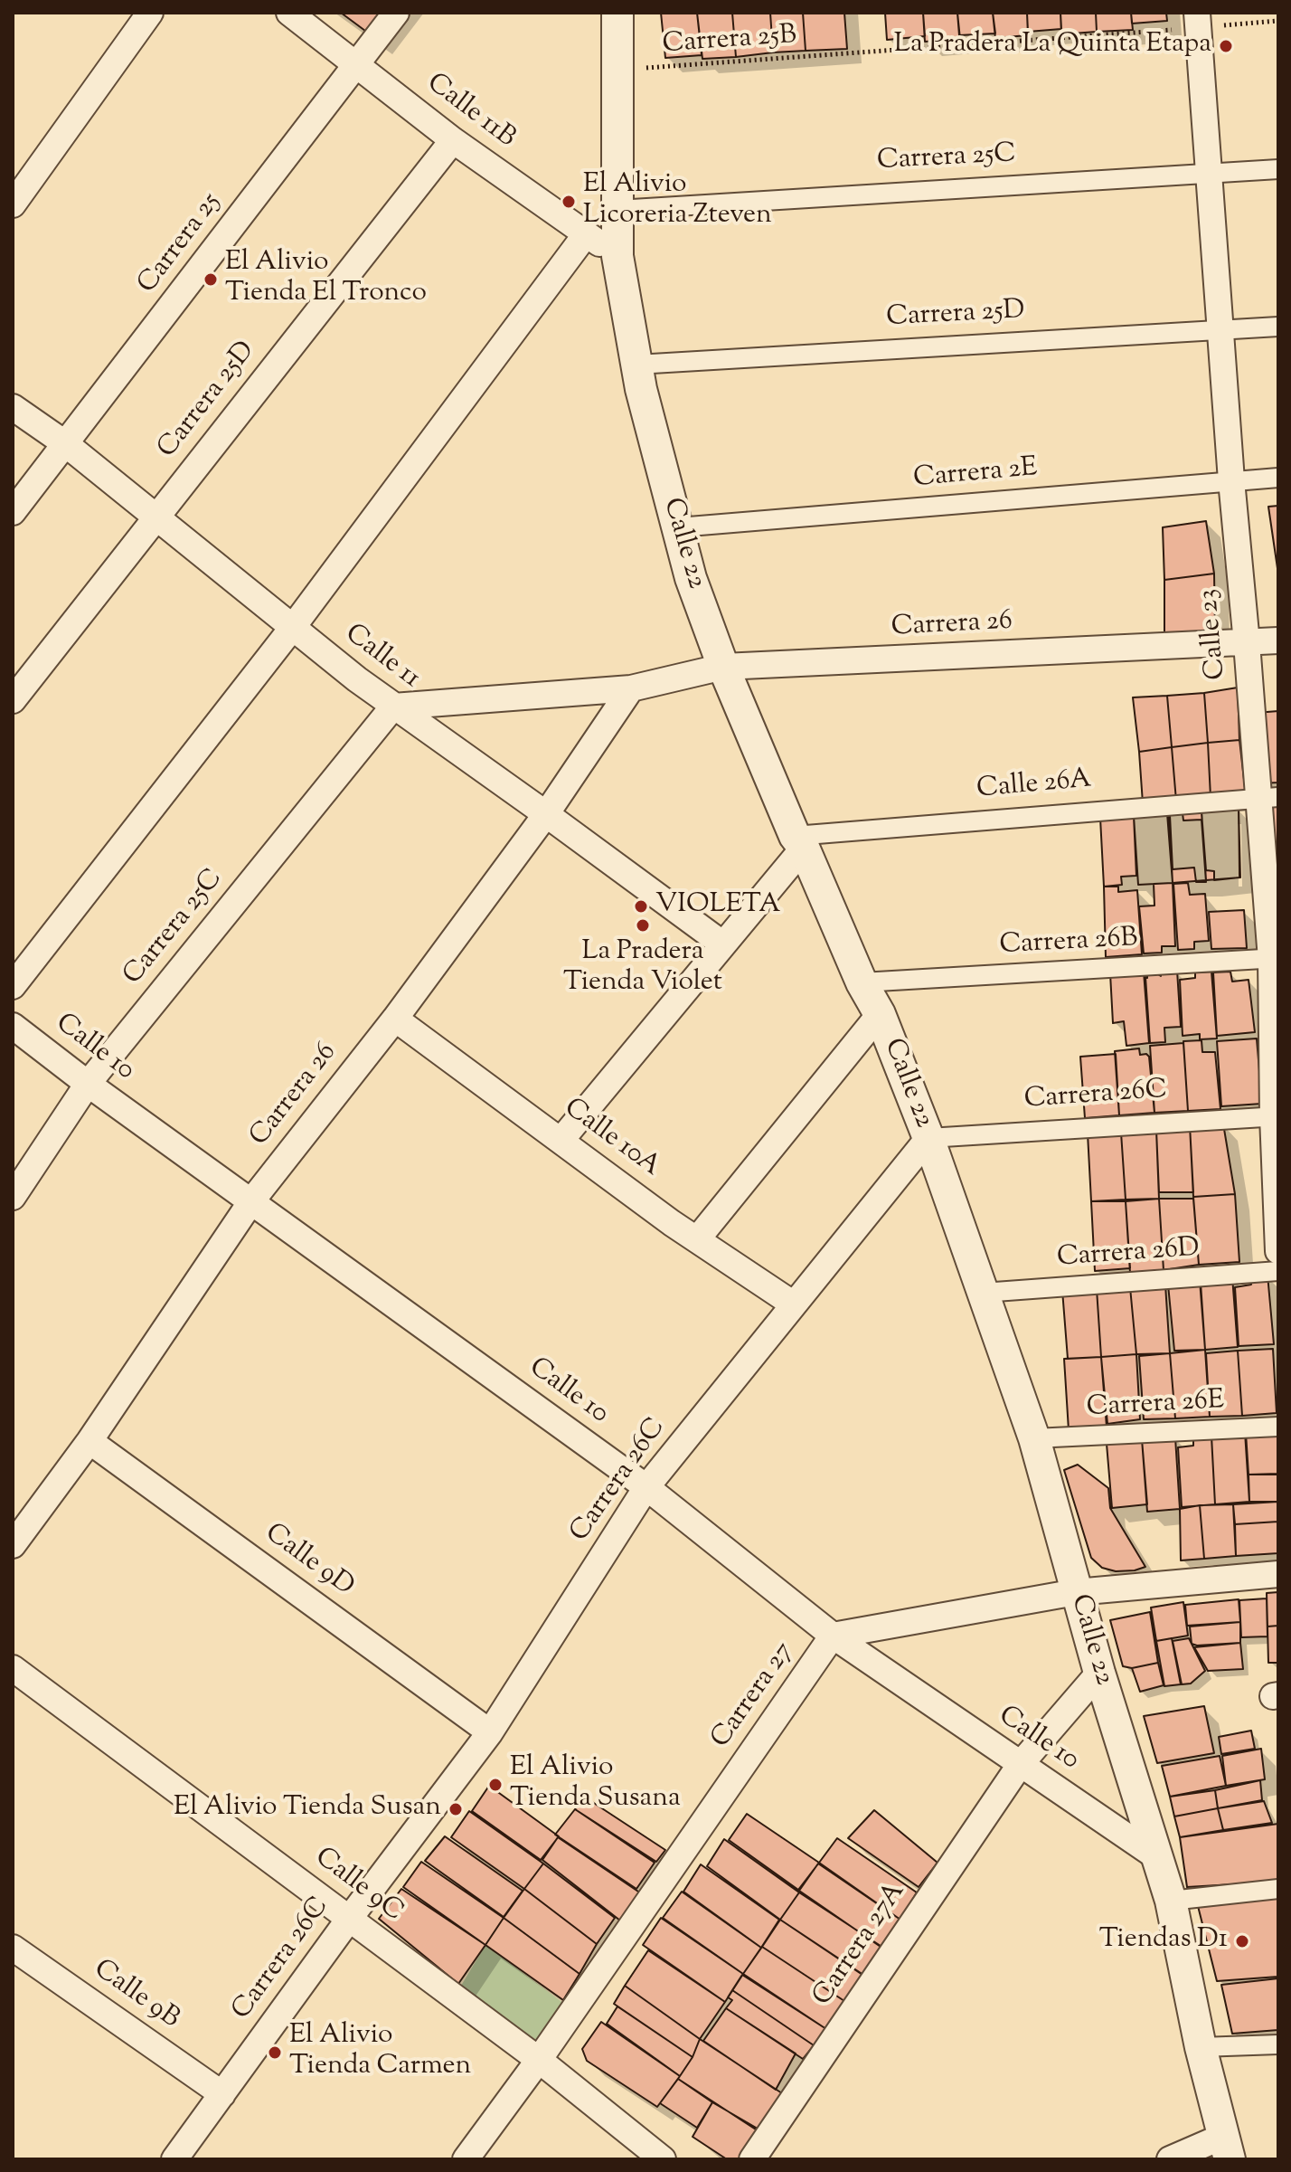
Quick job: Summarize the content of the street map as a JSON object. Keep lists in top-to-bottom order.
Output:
{
  "streets": {
    "street": [
      "Calle 11B",
      "Carrera 25C",
      "Carrera 25",
      "Carrera 25D",
      "Carrera 2E",
      "Calle 22",
      "Carrera 26",
      "Calle 23",
      "Calle 11",
      "Calle 26A",
      "Carrera 26B",
      "Calle 10",
      "Carrera 26C",
      "Calle 10A",
      "Carrera 26D",
      "Carrera 26E",
      "Calle 9D",
      "Carrera 27",
      "Calle 9C",
      "Carrera 27A",
      "Calle 9B"
    ],
    "path": ["Carrera 25B"]
  },
  "crossings": [
    ["Carrera 25B", "Calle 22"],
    ["Carrera 25B", "Calle 23"],
    ["Calle 11B", "Carrera 25"],
    ["Calle 11B", "Carrera 25D"],
    ["Calle 11B", "Calle 22"],
    ["Carrera 25C", "Calle 22"],
    ["Carrera 25C", "Carrera 26"],
    ["Carrera 25C", "Calle 23"],
    ["Carrera 25C", "Calle 11"],
    ["Carrera 25C", "Calle 10"],
    ["Carrera 25", "Calle 11"],
    ["Carrera 25D", "Calle 22"],
    ["Carrera 25D", "Calle 23"],
    ["Carrera 25D", "Calle 11"],
    ["Carrera 2E", "Calle 22"],
    ["Carrera 2E", "Calle 23"],
    ["Calle 22", "Carrera 26"],
    ["Calle 22", "Calle 26A"],
    ["Calle 22", "Carrera 26B"],
    ["Calle 22", "Calle 10"],
    ["Calle 22", "Carrera 26C"],
    ["Calle 22", "Carrera 26D"],
    ["Calle 22", "Carrera 26E"],
    ["Calle 22", "Carrera 27"],
    ["Calle 22", "Carrera 27A"],
    ["Carrera 26", "Calle 23"],
    ["Carrera 26", "Calle 11"],
    ["Carrera 26", "Calle 10"],
    ["Carrera 26", "Calle 10A"],
    ["Carrera 26", "Calle 9D"],
    ["Calle 23", "Calle 26A"],
    ["Calle 23", "Carrera 26B"],
    ["Calle 23", "Carrera 26C"],
    ["Calle 10", "Carrera 26C"],
    ["Calle 10", "Carrera 27"],
    ["Calle 10", "Carrera 27A"],
    ["Carrera 26C", "Calle 10A"],
    ["Carrera 26C", "Calle 9D"],
    ["Carrera 26C", "Calle 9C"],
    ["Carrera 26C", "Calle 9B"],
    ["Carrera 27", "Calle 9C"]
  ],
  "places": [
    "La Pradera La Quinta Etapa",
    "El Alivio Licoreria Zteven",
    "El Alivio Tienda El Tronco",
    "VIOLETA",
    "La Pradera Tienda Violet",
    "El Alivio Tienda Susana",
    "El Alivio Tienda Susan",
    "Tiendas D1",
    "El Alivio Tienda Carmen"
  ]
}
